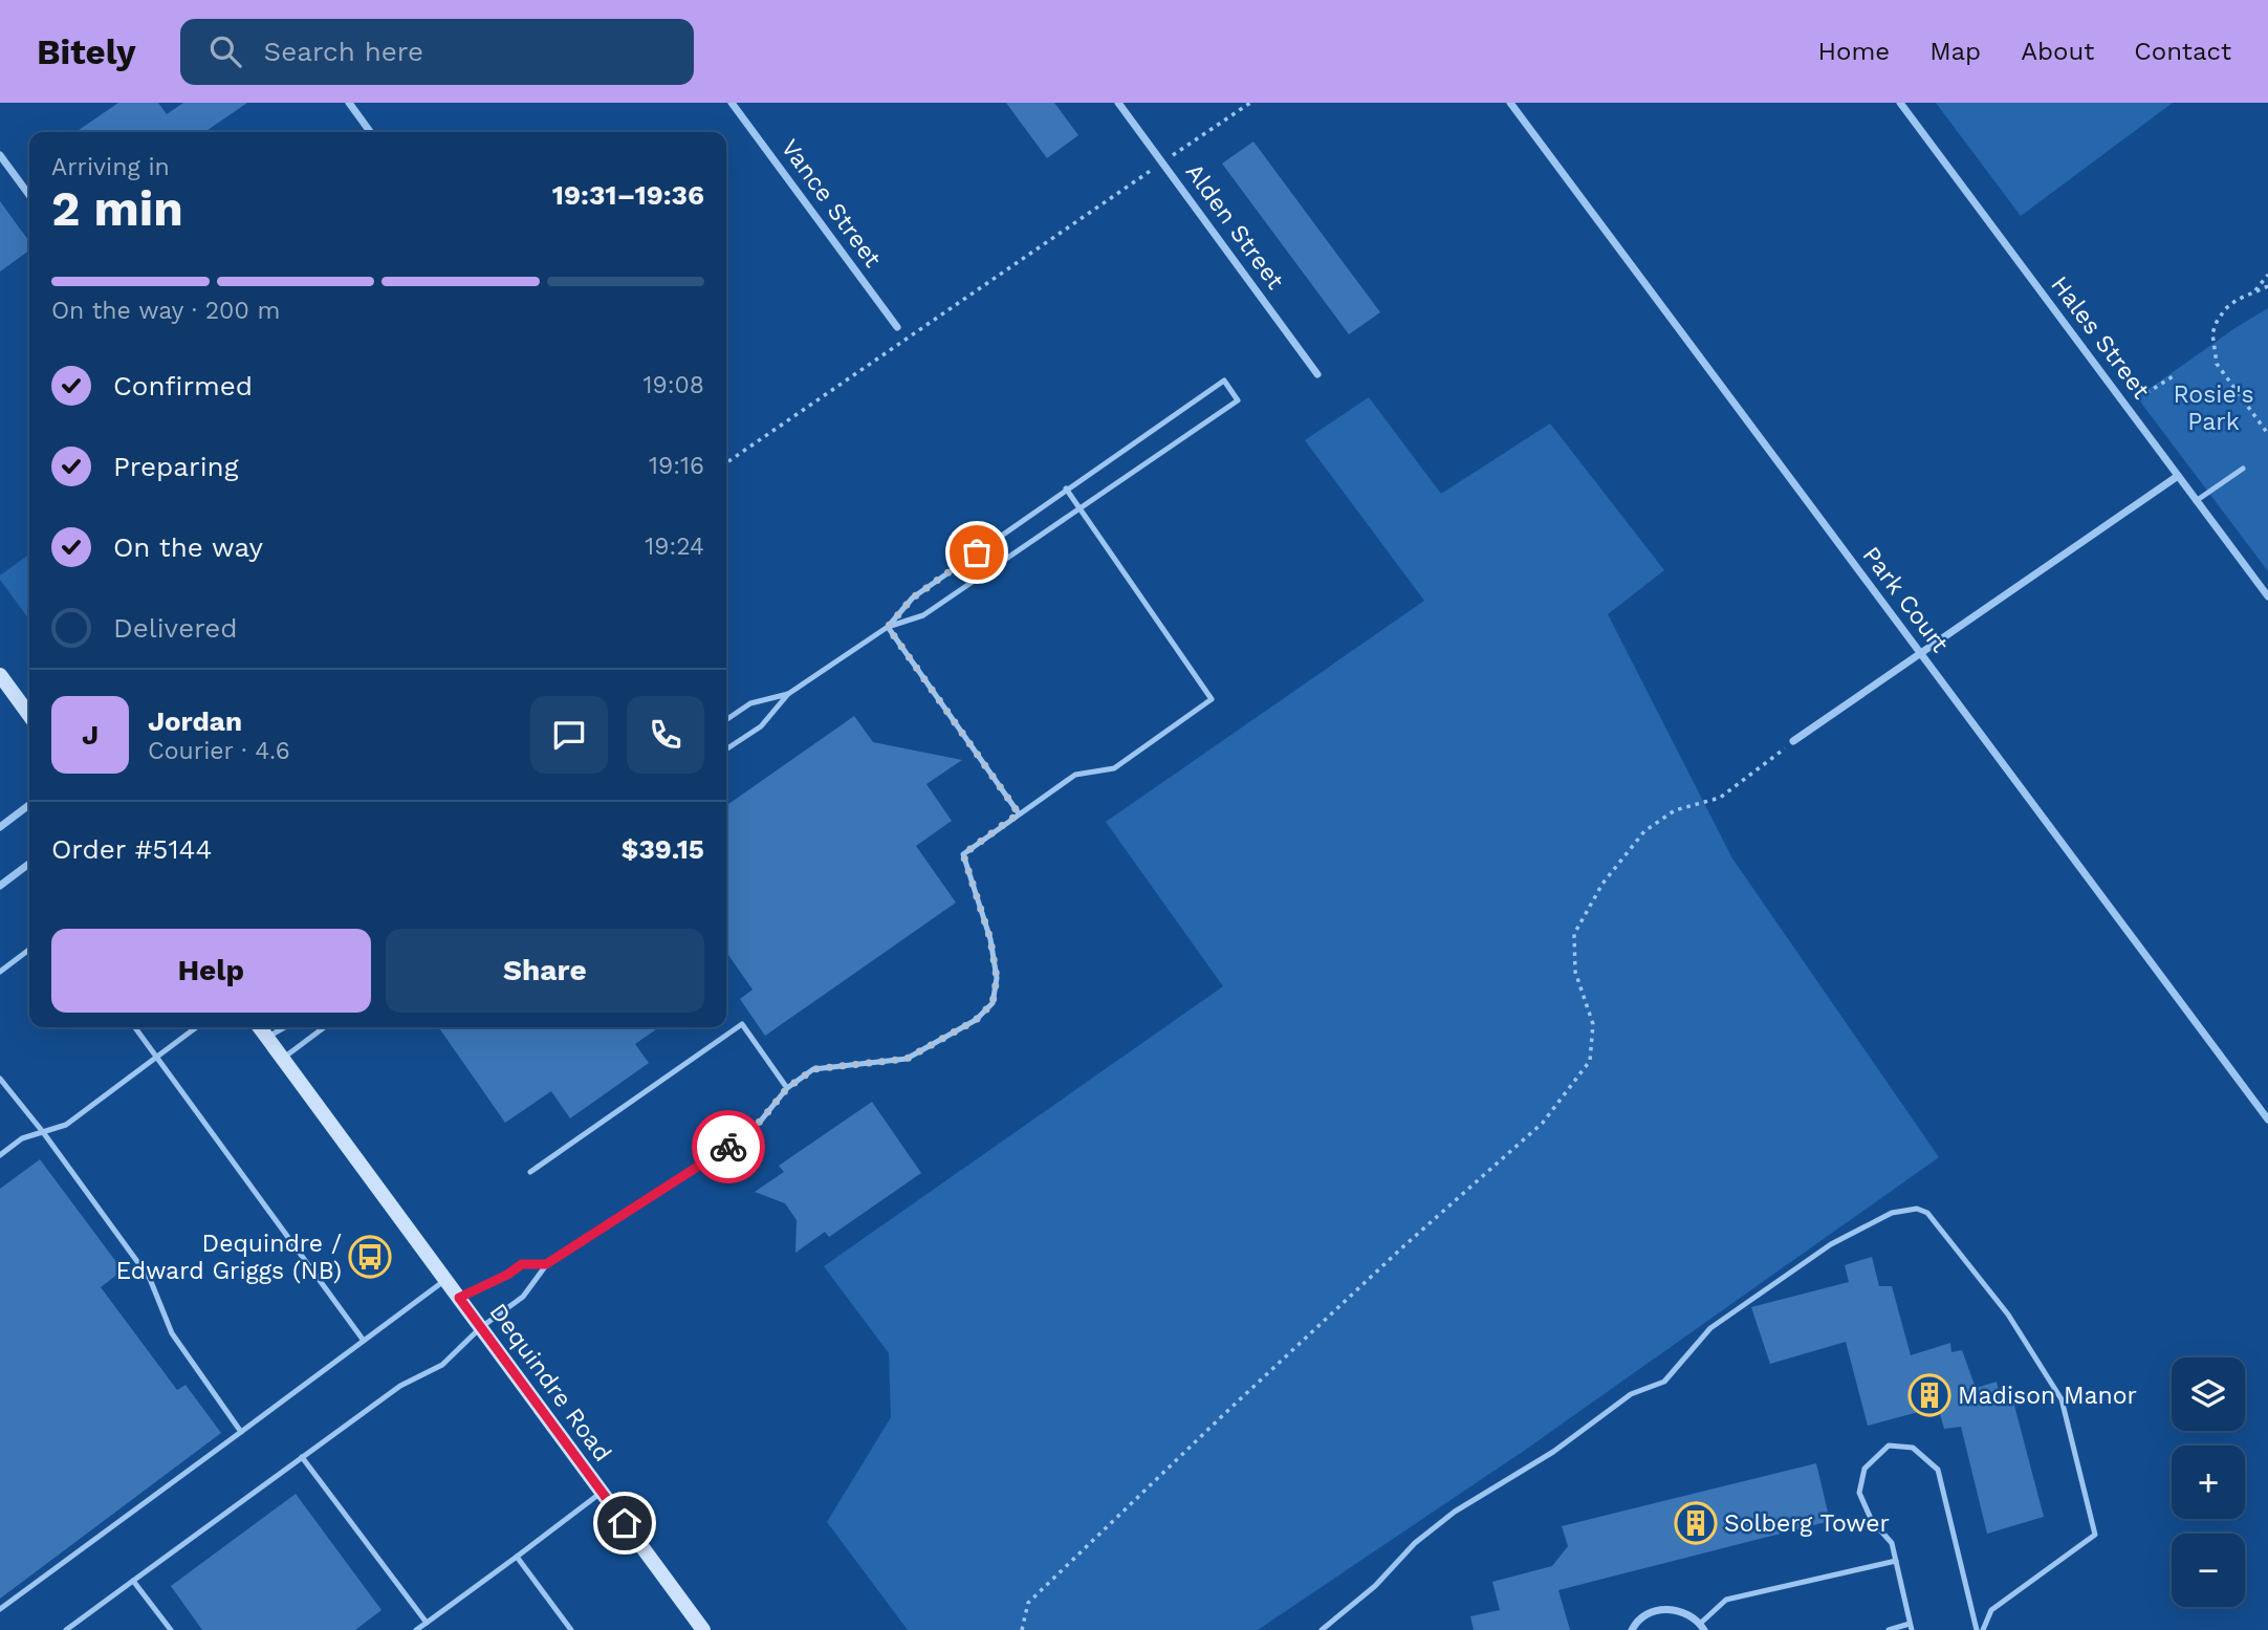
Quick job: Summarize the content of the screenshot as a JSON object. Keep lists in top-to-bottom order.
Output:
{
  "streets": {
    "main road": ["Dequindre Road"],
    "street": [
      "Vance Street",
      "Alden Street",
      "Hales Street",
      "Park Court"
    ]
  },
  "parks": ["Rosie's Park"],
  "places": {
    "bus stop": ["Dequindre / Edward Griggs (NB)"],
    "building": ["Madison Manor", "Solberg Tower"]
  },
  "page": {
    "header": "Bitely",
    "search": "Search here",
    "nav": [
      "Home",
      "Map",
      "About",
      "Contact"
    ],
    "heading": ["2 min", "Arriving in", "19:31–19:36"],
    "panel": [
      "Jordan",
      "Courier · 4.6",
      "Order #5144",
      "$39.15"
    ],
    "bar": "On the way · 200 m",
    "list": [
      ["Confirmed", "19:08"],
      ["Preparing", "19:16"],
      ["On the way", "19:24"],
      "Delivered"
    ],
    "round": "J",
    "buttons": ["Help", "Share"],
    "map_buttons": ["+", "−"]
  }
}
